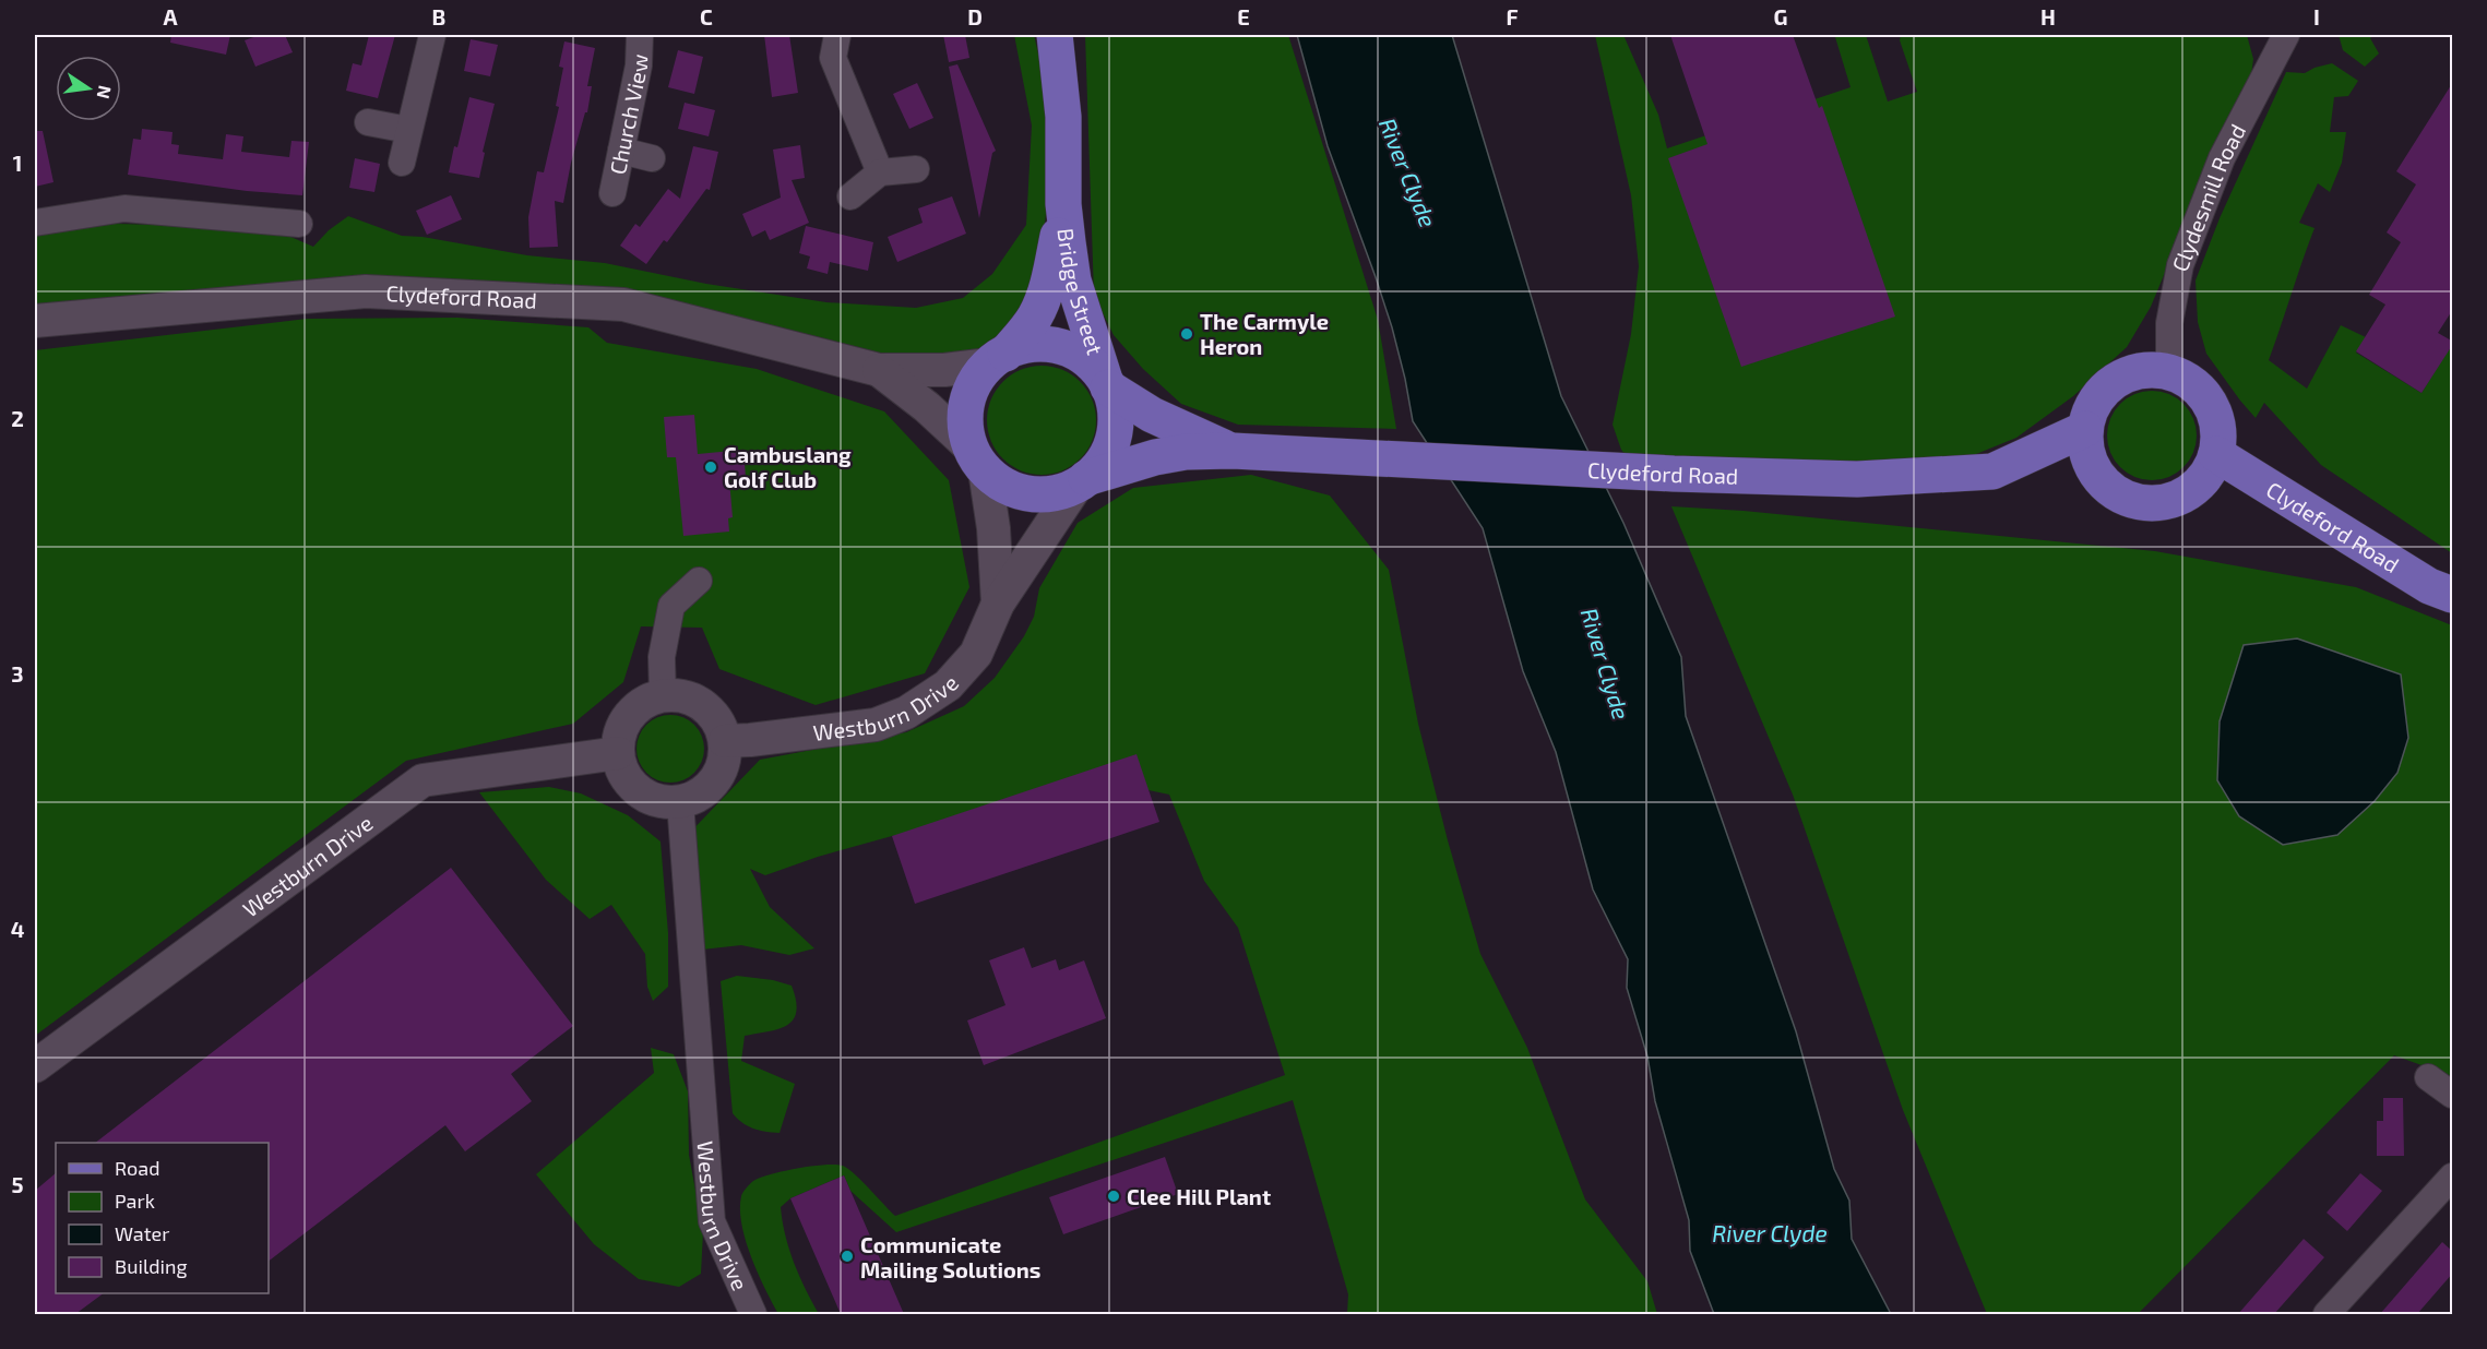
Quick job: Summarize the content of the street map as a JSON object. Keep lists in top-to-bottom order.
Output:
{
  "streets": {
    "main road": ["Bridge Street", "Clydeford Road"],
    "street": ["Church View", "Clydesmill Road", "Westburn Drive"]
  },
  "crossings": [
    ["Clydesmill Road", "Clydeford Road"],
    ["Bridge Street", "Clydeford Road"],
    ["Bridge Street", "Westburn Drive"],
    ["Clydeford Road", "Westburn Drive"]
  ],
  "water": ["River Clyde"],
  "places": [
    "The Carmyle Heron",
    "Cambuslang Golf Club",
    "Clee Hill Plant",
    "Communicate Mailing Solutions"
  ],
  "legend": [
    "Road",
    "Park",
    "Water",
    "Building"
  ],
  "north": "right",
  "grid": {
    "columns": [
      "A",
      "B",
      "C",
      "D",
      "E",
      "F",
      "G",
      "H",
      "I"
    ],
    "rows": [
      "1",
      "2",
      "3",
      "4",
      "5"
    ]
  }
}
